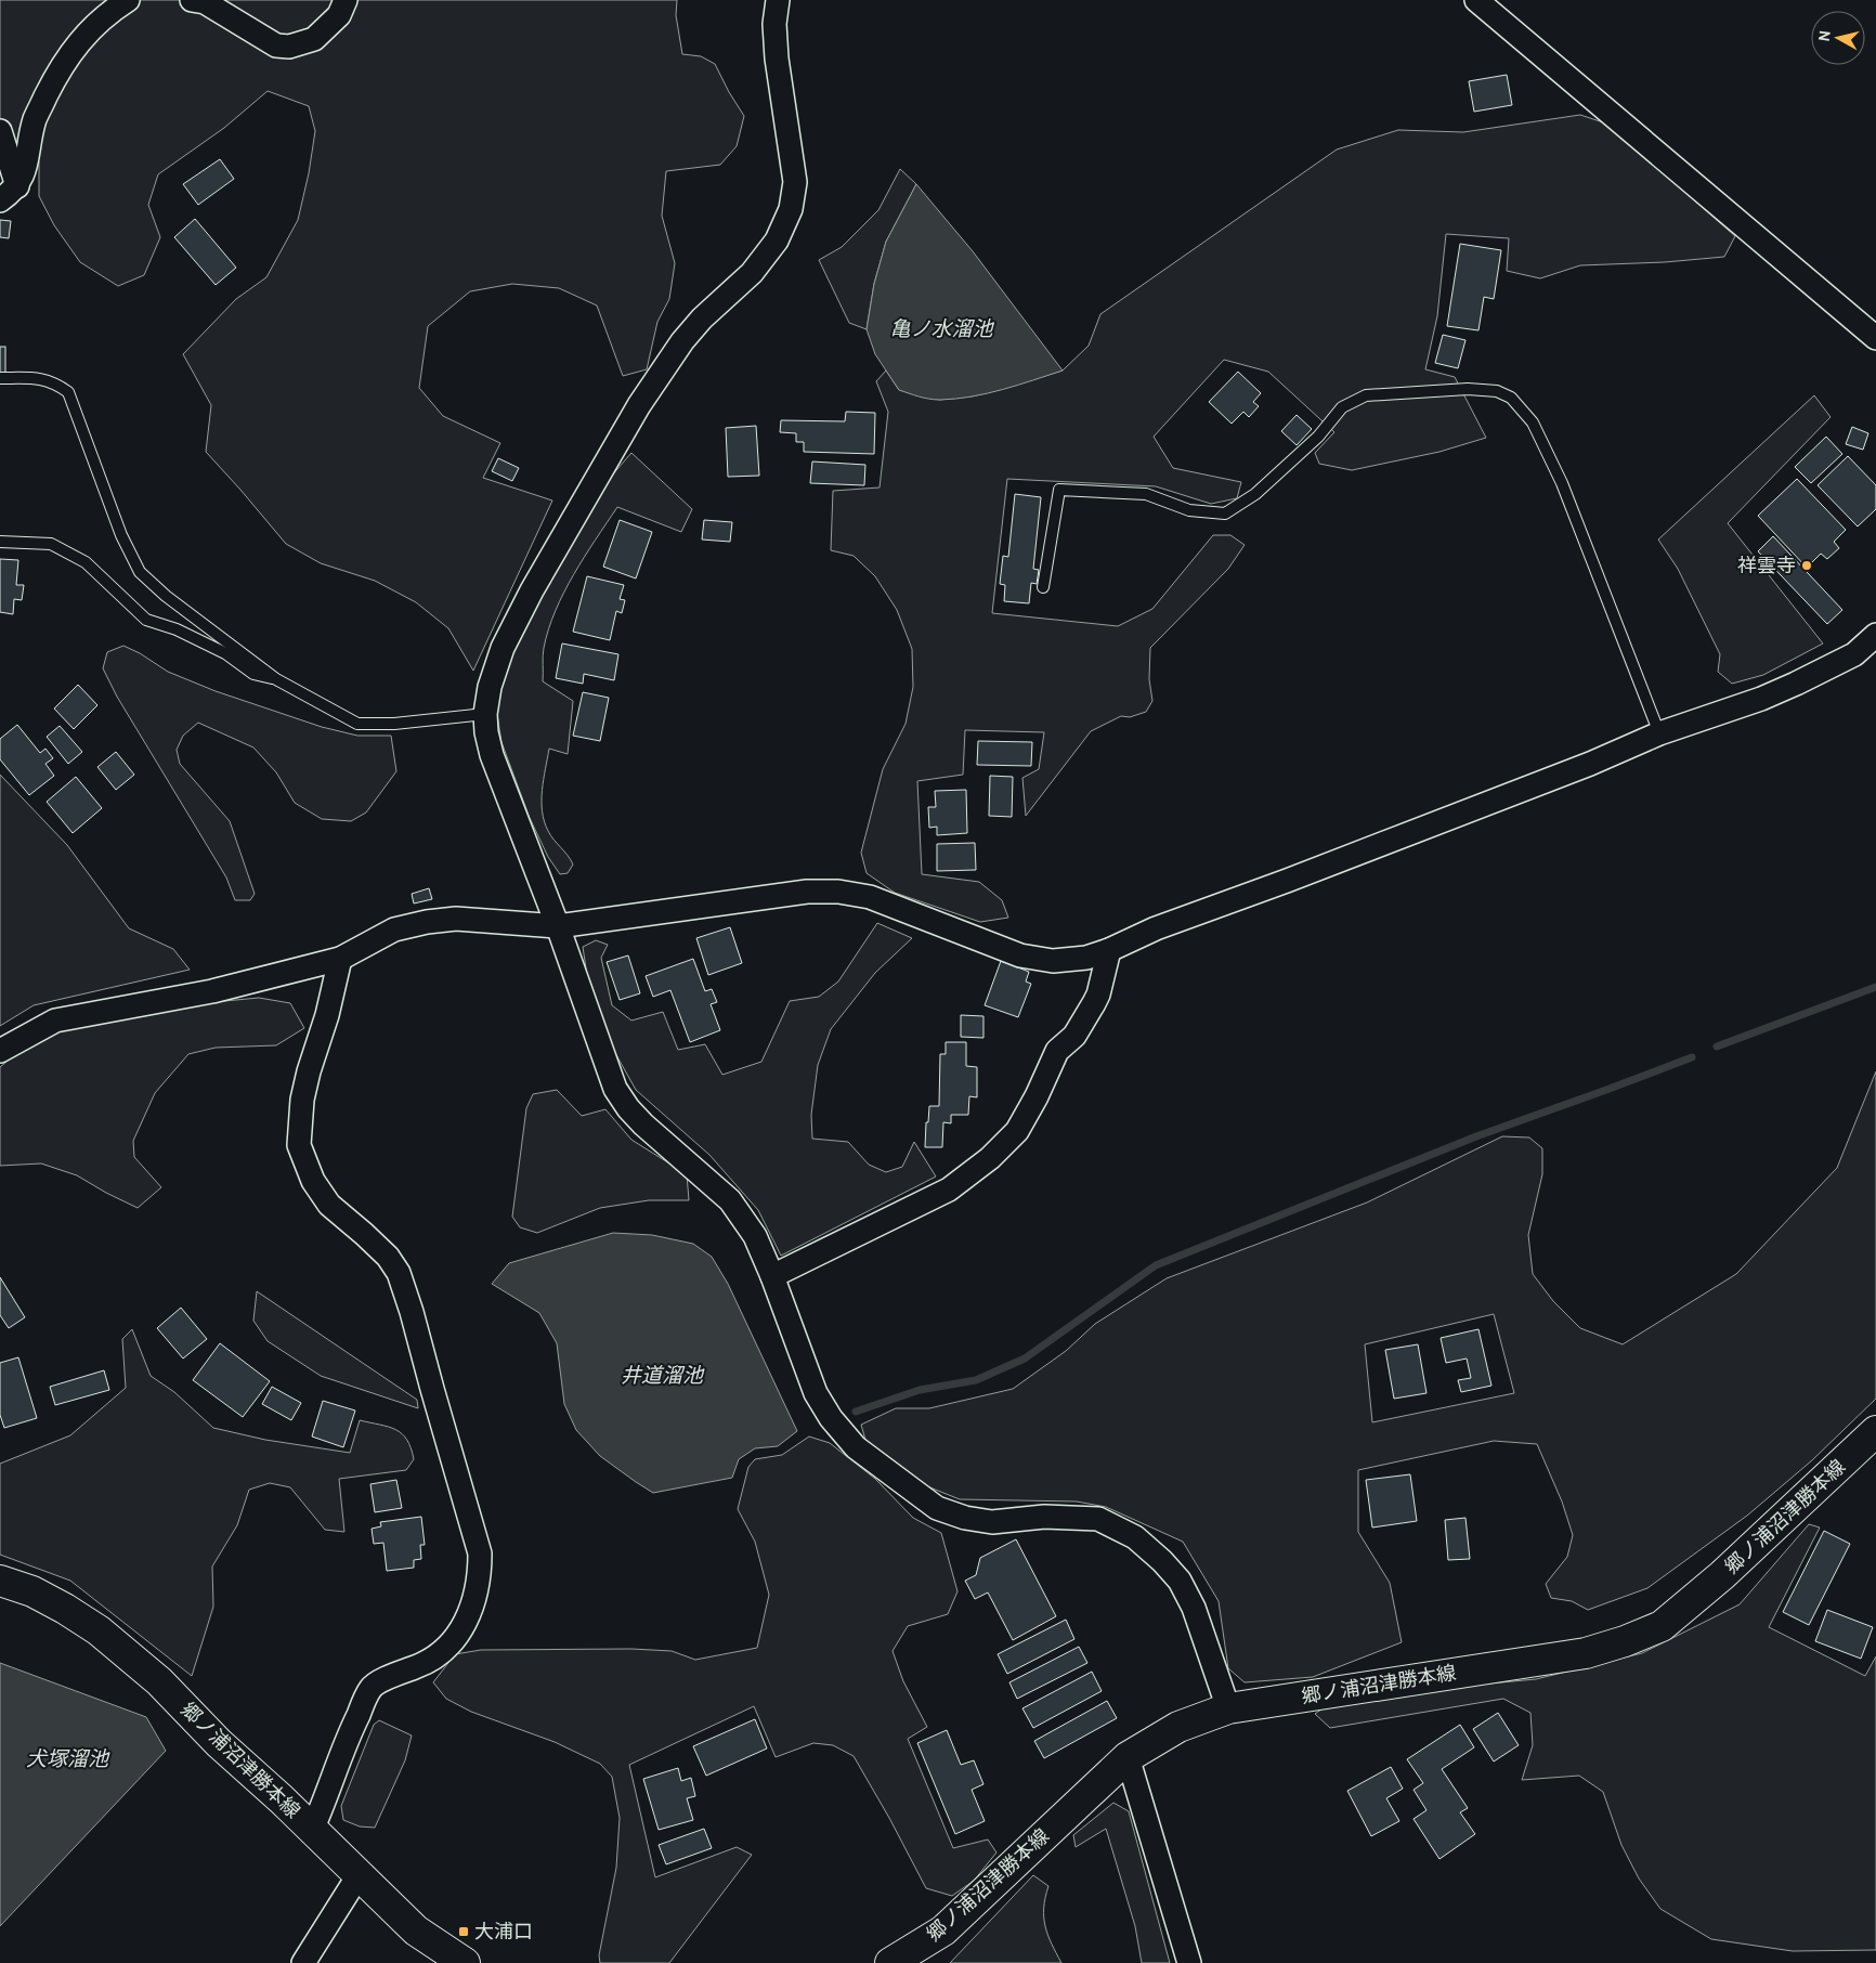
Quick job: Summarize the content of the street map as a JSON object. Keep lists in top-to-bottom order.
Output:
{
  "streets": {
    "main road": ["郷ノ浦沼津勝本線"]
  },
  "water": ["亀ノ水溜池", "井道溜池", "犬塚溜池"],
  "places": {
    "other": ["祥雲寺"],
    "transit": ["大浦口"]
  },
  "north": "left"
}
